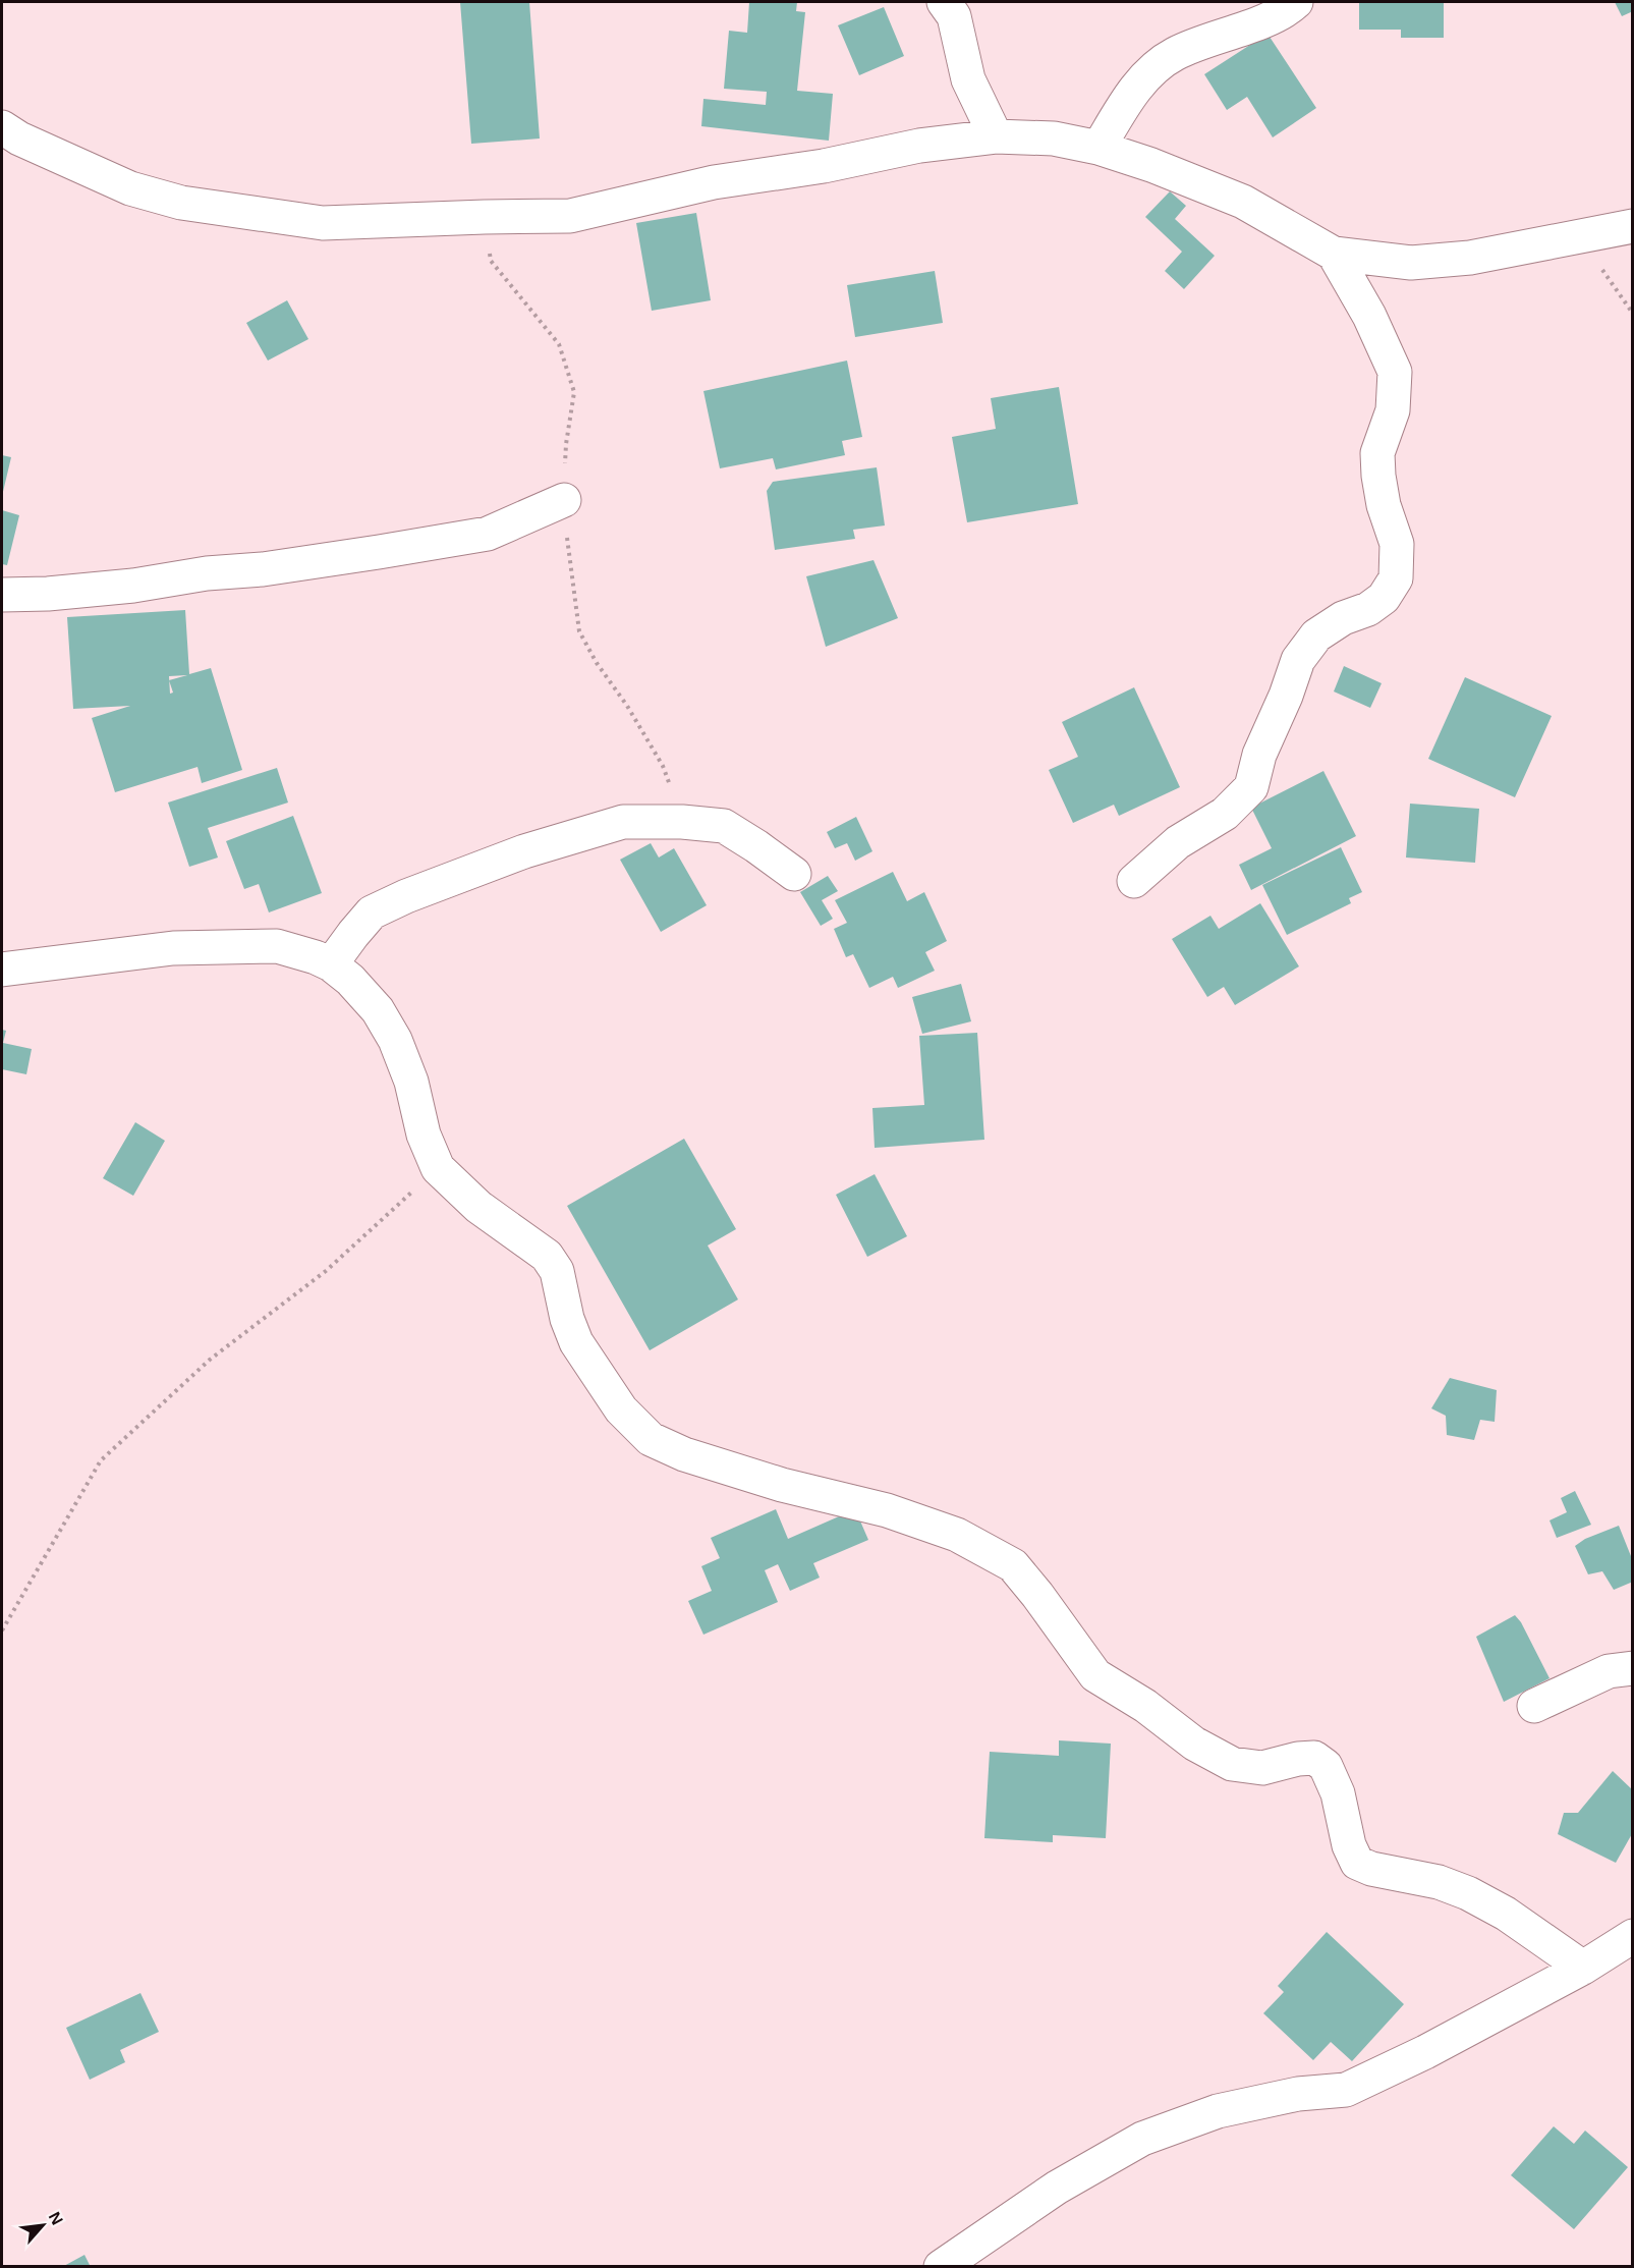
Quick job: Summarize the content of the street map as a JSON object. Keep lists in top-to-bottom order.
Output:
{
  "north": "top right"
}
